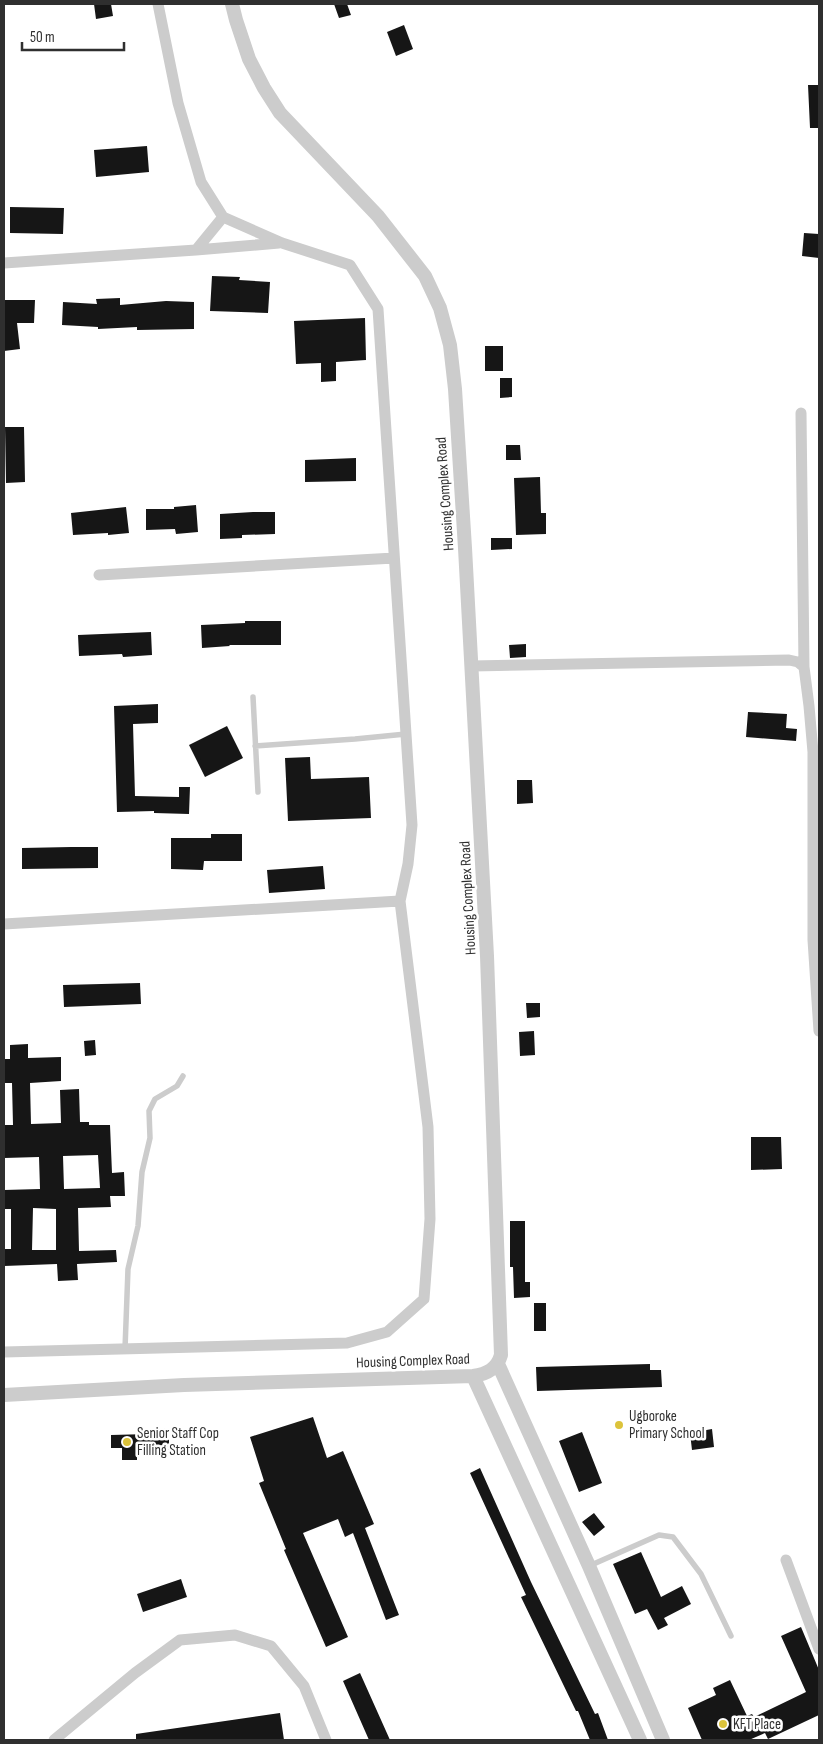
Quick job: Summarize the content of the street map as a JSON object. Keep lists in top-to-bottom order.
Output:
{
  "streets": {
    "street": ["Housing Complex Road"]
  },
  "places": ["Ugboroke Primary School", "Senior Staff Cop Filling Station", "KFT Place"],
  "scale_bar": "50 m"
}
